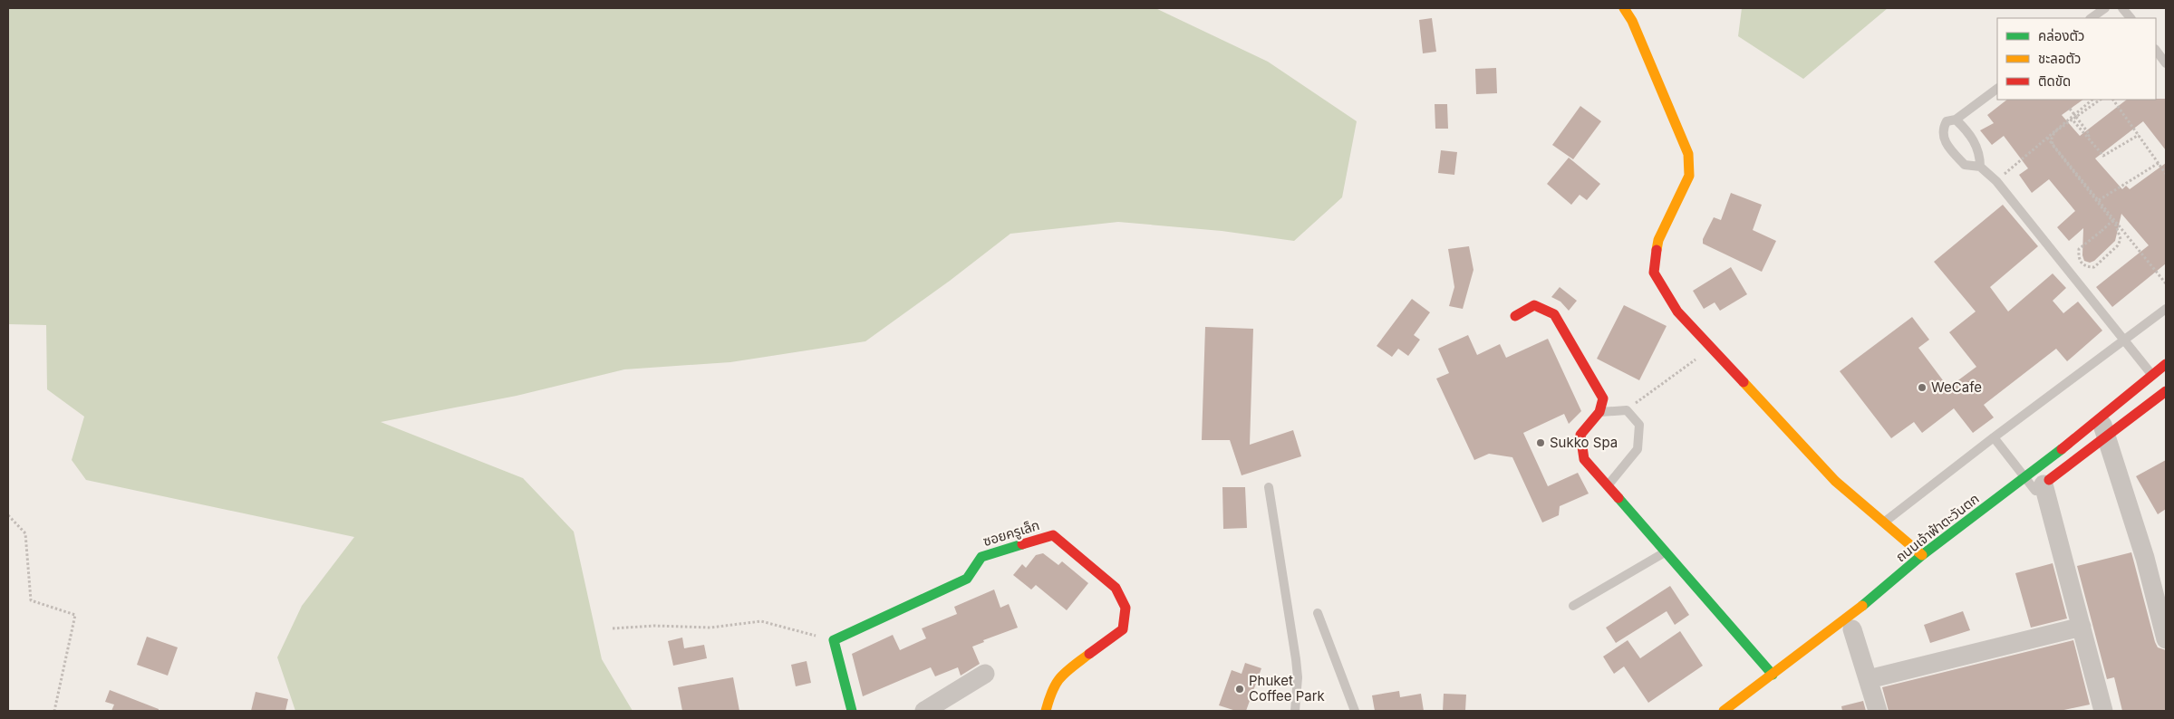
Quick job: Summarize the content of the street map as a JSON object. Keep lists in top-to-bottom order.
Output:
{
  "streets": {
    "street": ["ถนนเจ้าฟ้าตะวันตก", "ซอยครูเล็ก"]
  },
  "places": ["WeCafe", "Sukko Spa", "Phuket Coffee Park"],
  "legend": ["คล่องตัว", "ชะลอตัว", "ติดขัด"]
}
